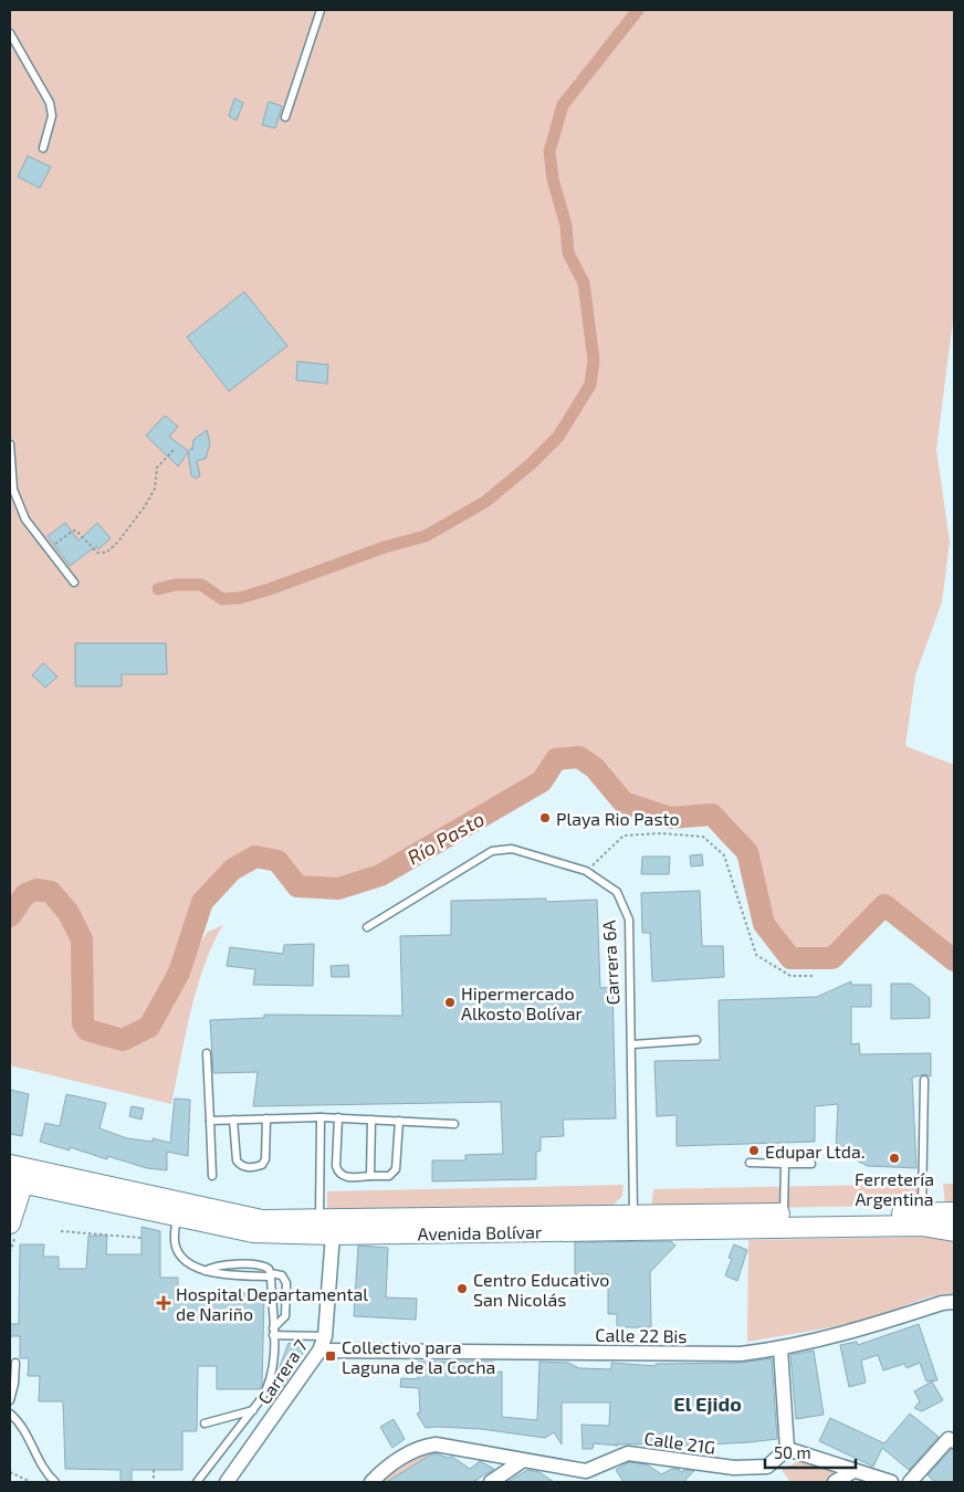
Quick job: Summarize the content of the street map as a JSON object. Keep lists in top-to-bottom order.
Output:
{
  "streets": {
    "main road": ["Avenida Bolívar"],
    "street": ["Calle 22 Bis", "Carrera 7", "Calle 21G"],
    "lane": ["Carrera 6A"]
  },
  "crossings": [
    ["Carrera 6A", "Avenida Bolívar"],
    ["Avenida Bolívar", "Carrera 7"],
    ["Calle 22 Bis", "Carrera 7"]
  ],
  "districts": ["El Ejido"],
  "water": ["Río Pasto"],
  "places": {
    "other": [
      "Playa Rio Pasto",
      "Hipermercado Alkosto Bolívar",
      "Edupar Ltda.",
      "Ferretería Argentina",
      "Centro Educativo San Nicolás"
    ],
    "health": ["Hospital Departamental de Nariño"],
    "transit": ["Collectivo para Laguna de la Cocha"]
  },
  "scale_bar": "50 m"
}
